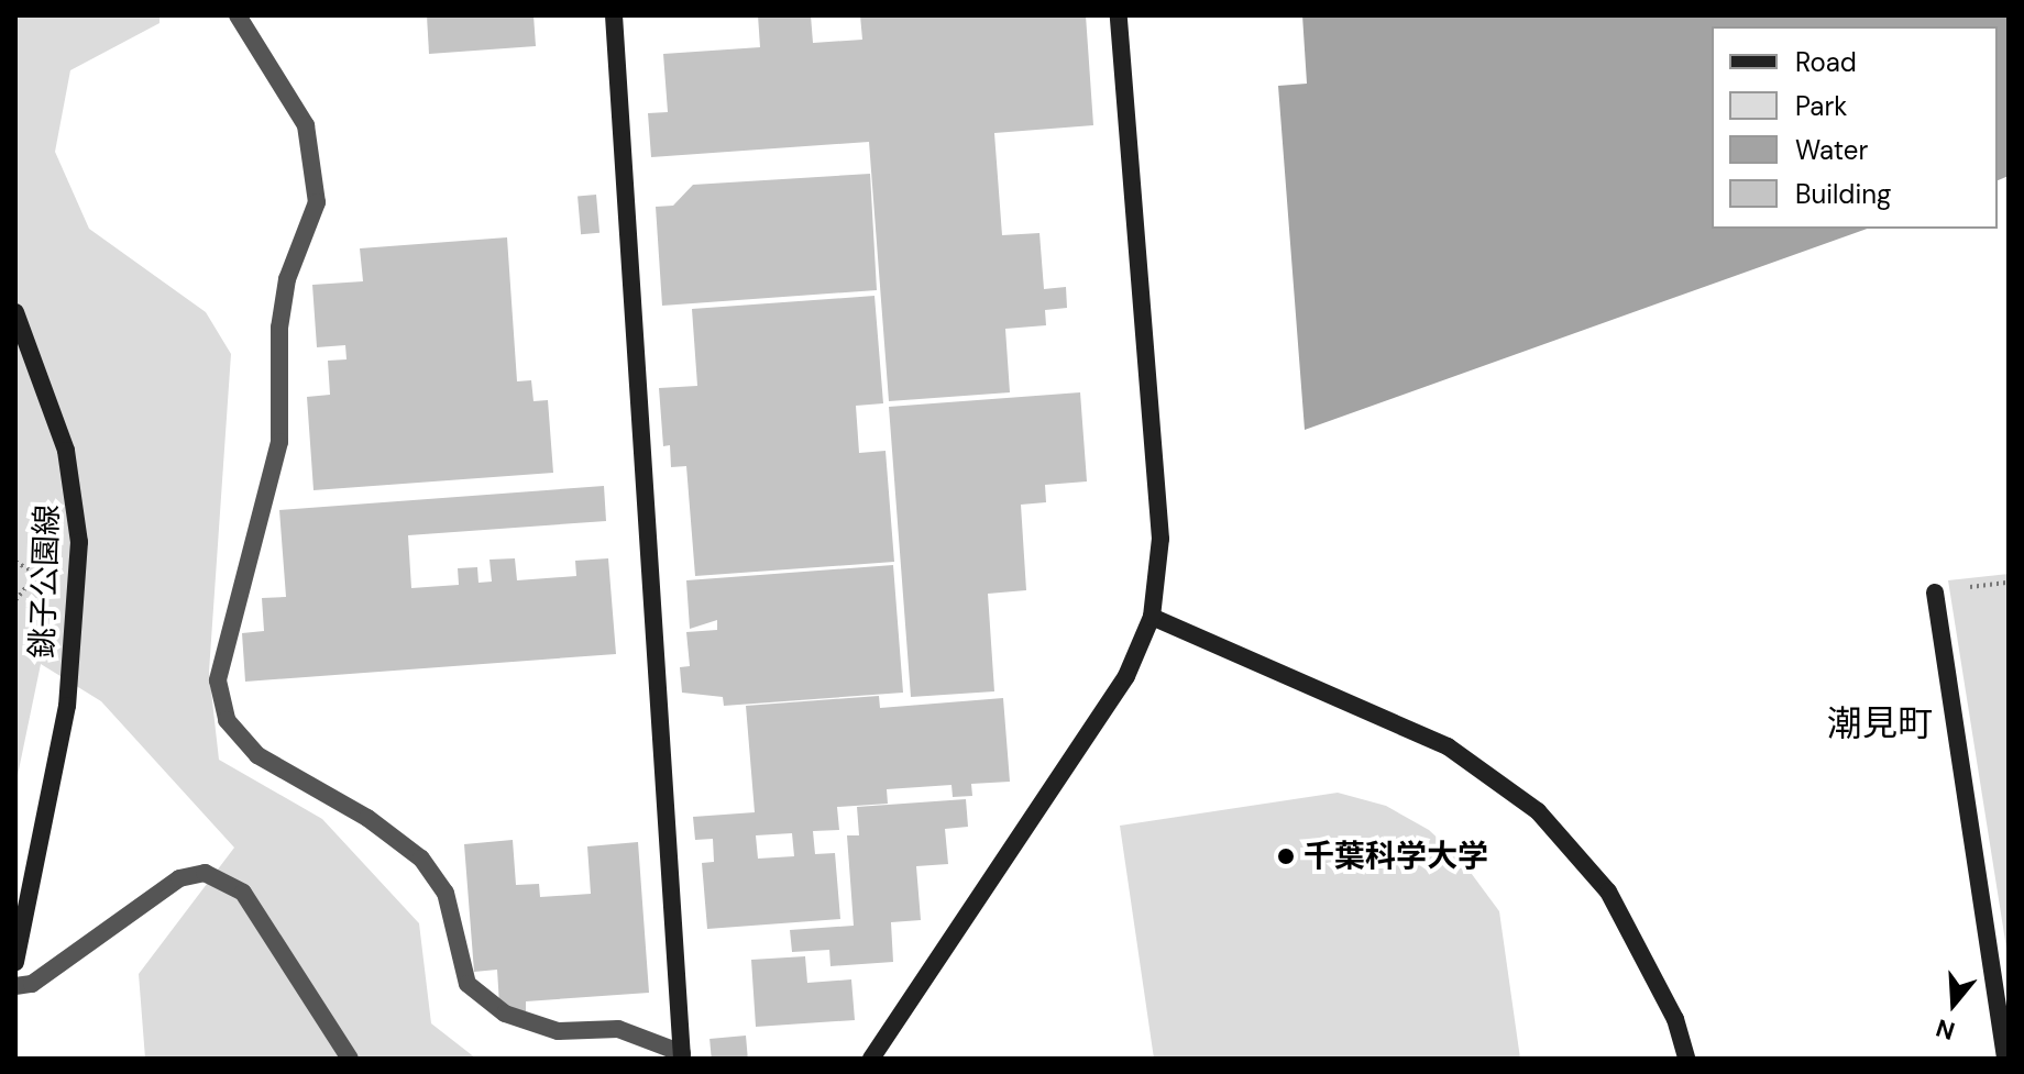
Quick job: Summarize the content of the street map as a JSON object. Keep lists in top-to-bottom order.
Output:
{
  "streets": {
    "street": ["銚子公園線"]
  },
  "districts": ["潮見町"],
  "places": ["千葉科学大学"],
  "legend": [
    "Road",
    "Park",
    "Water",
    "Building"
  ],
  "north": "bottom"
}
